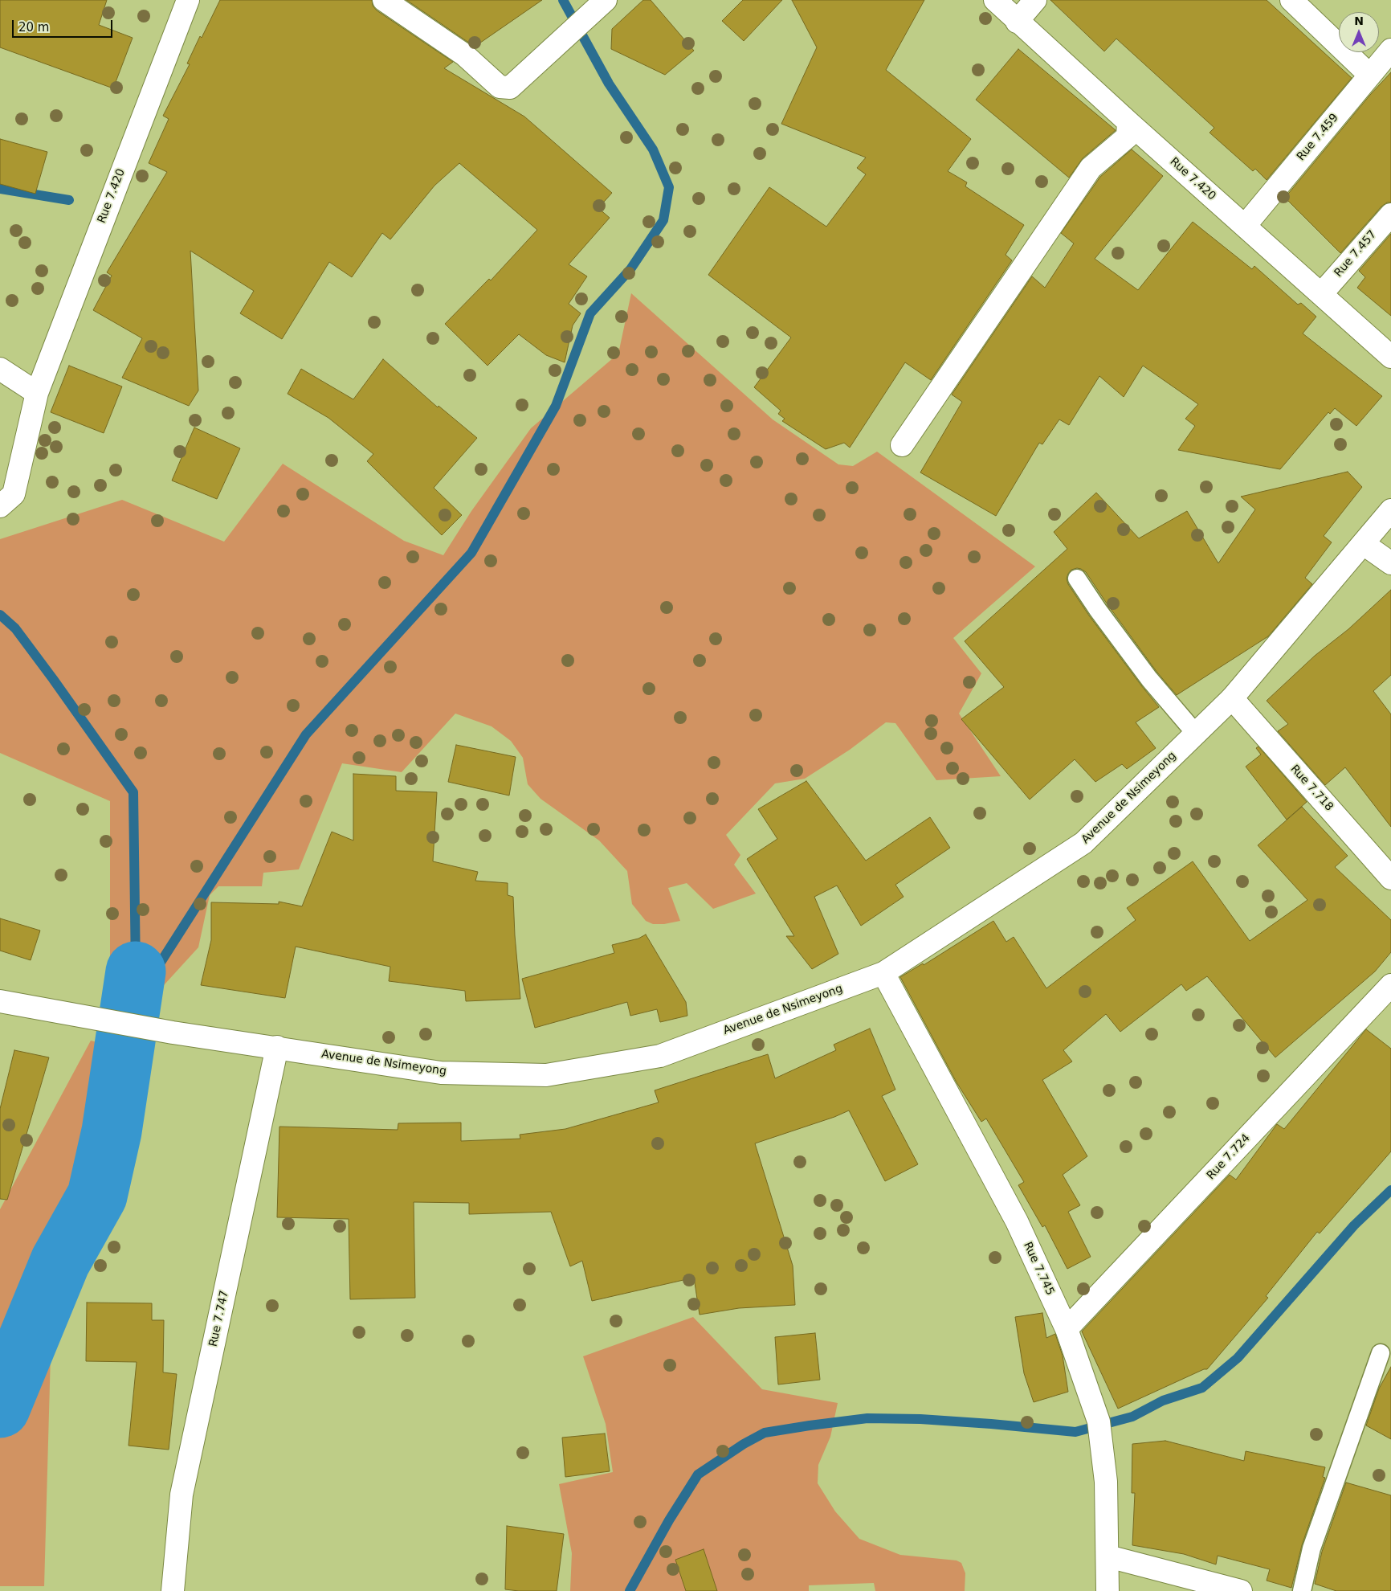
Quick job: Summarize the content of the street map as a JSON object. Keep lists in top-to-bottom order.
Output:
{
  "streets": {
    "street": [
      "Rue 7.459",
      "Rue 7.420",
      "Rue 7.457",
      "Rue 7.718",
      "Avenue de Nsimeyong",
      "Rue 7.724",
      "Rue 7.745",
      "Rue 7.747"
    ]
  },
  "crossings": [
    ["Rue 7.459", "Rue 7.420"],
    ["Rue 7.420", "Rue 7.457"],
    ["Rue 7.718", "Avenue de Nsimeyong"],
    ["Avenue de Nsimeyong", "Rue 7.745"],
    ["Avenue de Nsimeyong", "Rue 7.747"],
    ["Rue 7.724", "Rue 7.745"]
  ],
  "scale_bar": "20 m",
  "north": "top"
}
